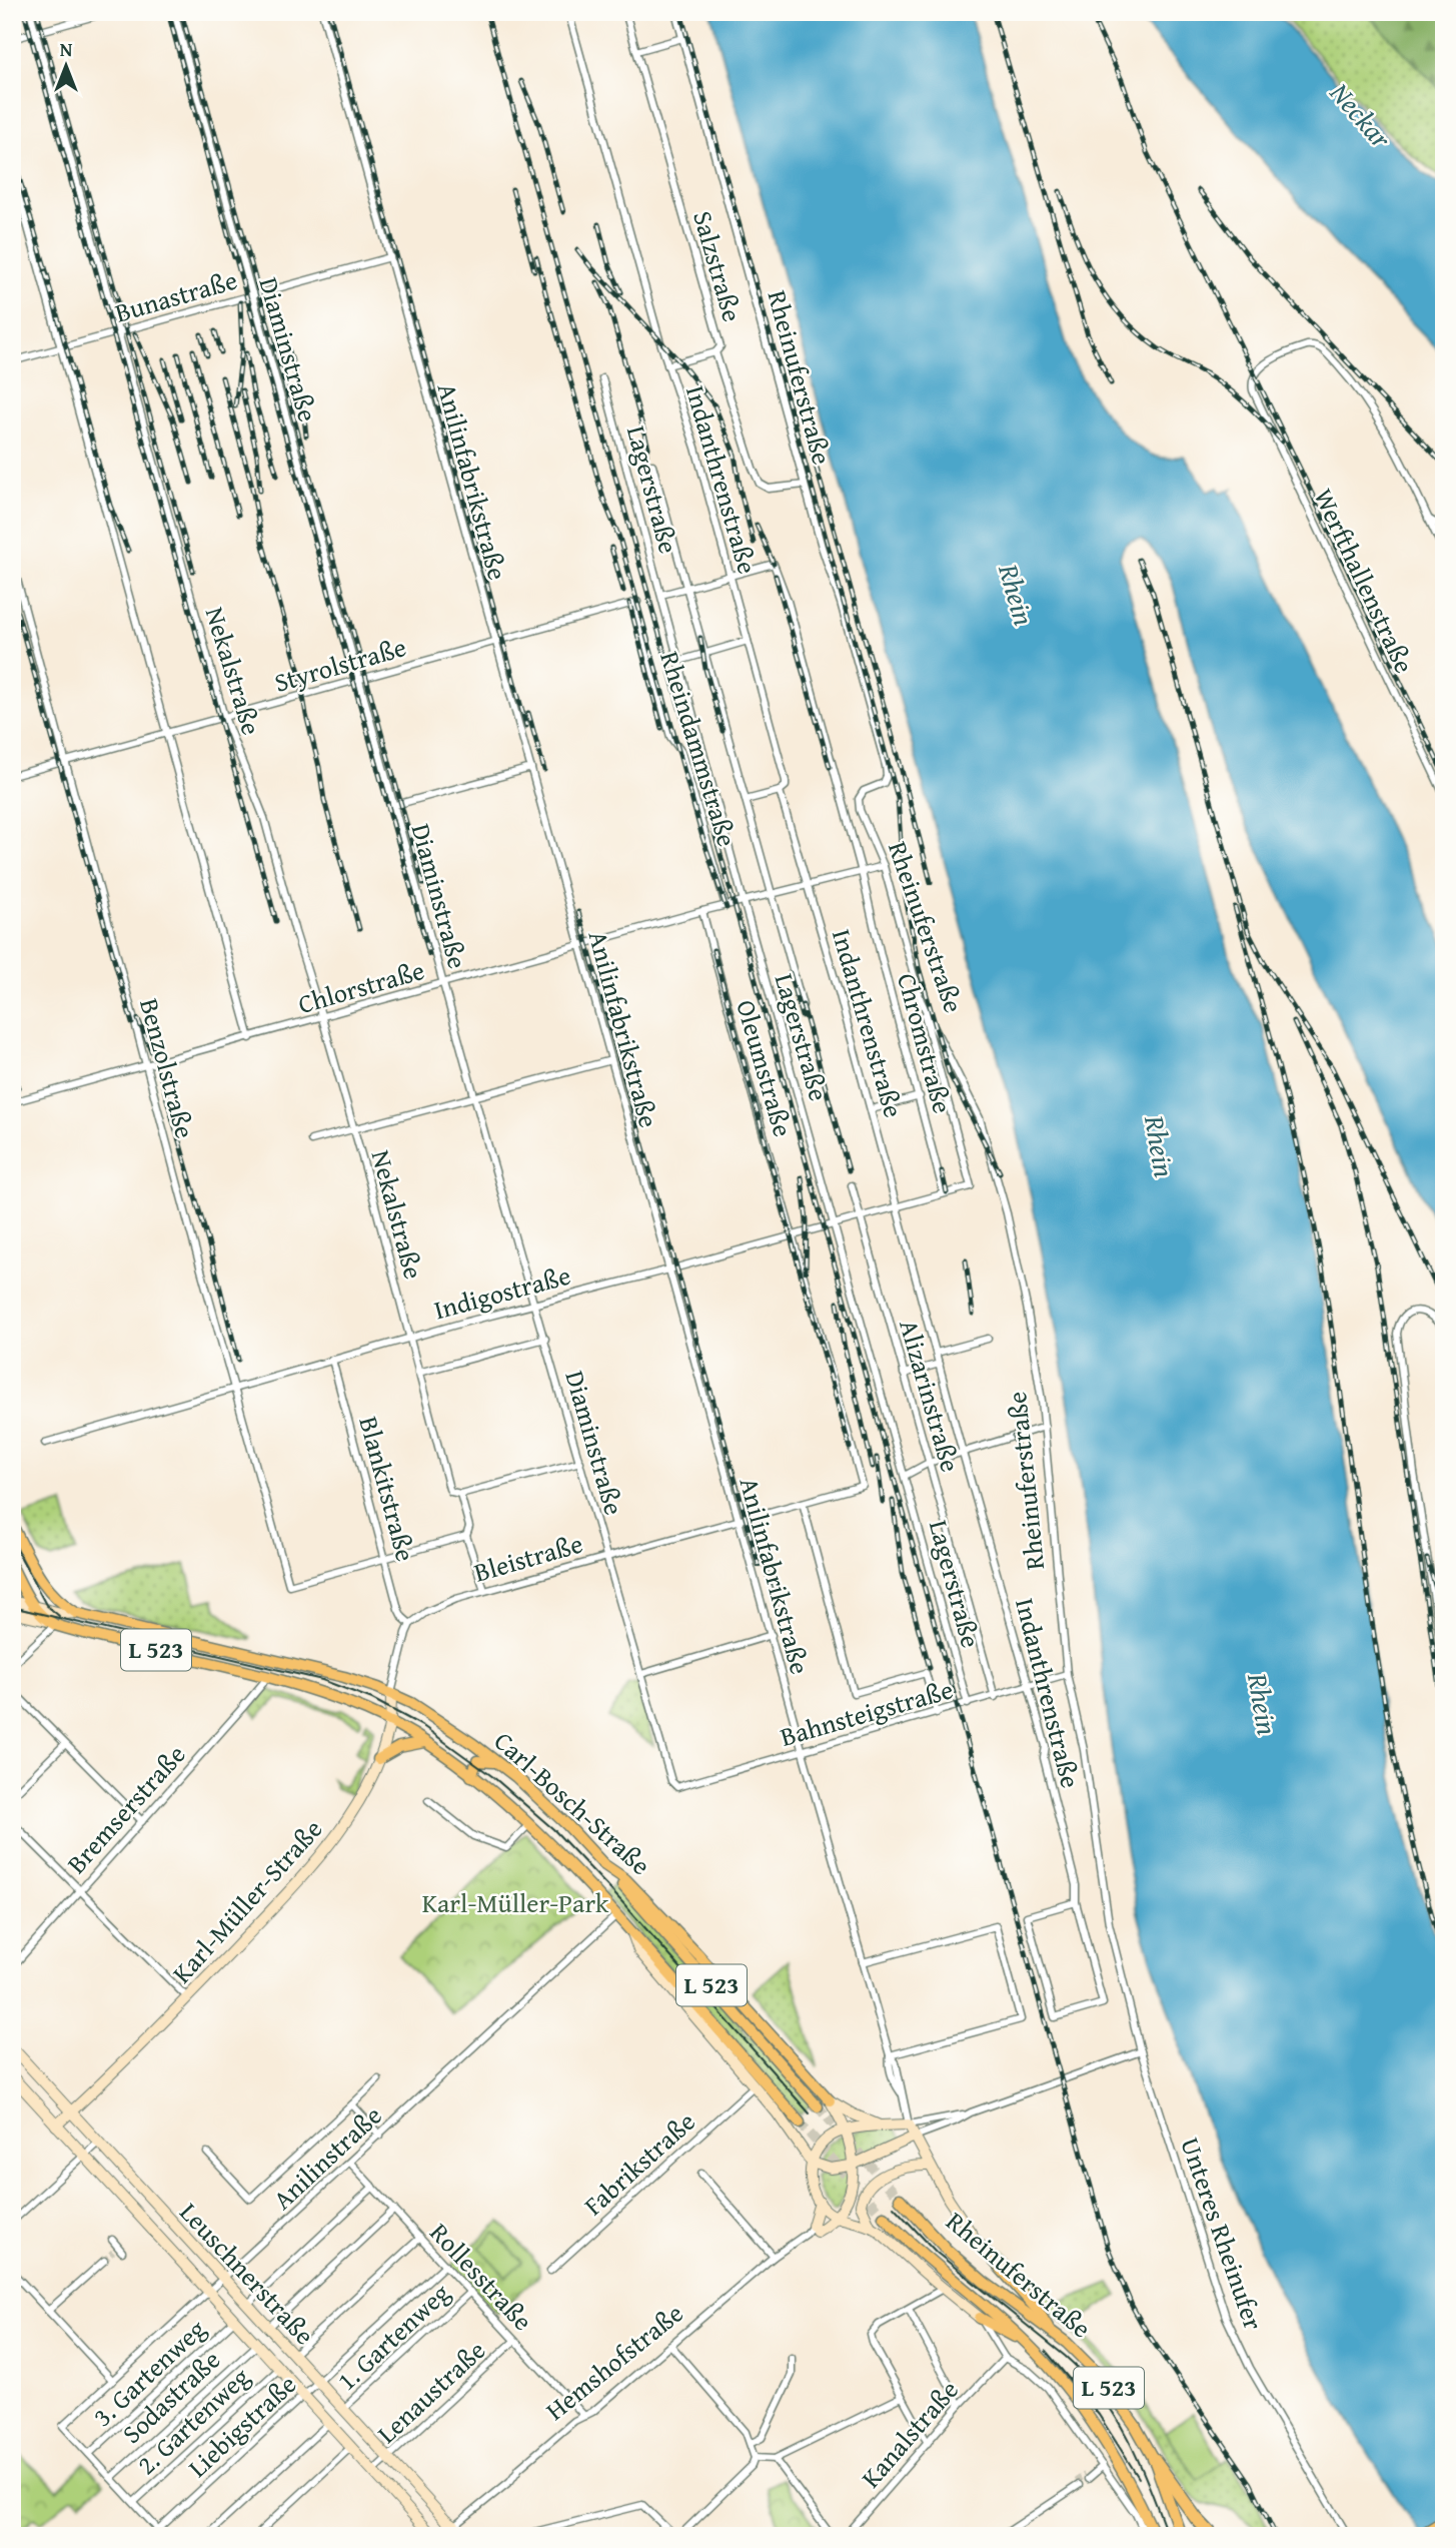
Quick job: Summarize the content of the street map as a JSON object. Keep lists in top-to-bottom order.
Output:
{
  "streets": {
    "main road": ["Rheinuferstraße", "L 523", "Carl-Bosch-Straße"],
    "street": [
      "Salzstraße",
      "Bunastraße",
      "Diaminstraße",
      "Indanthrenstraße",
      "Anilinfabrikstraße",
      "Lagerstraße",
      "Werfthallenstraße",
      "Styrolstraße",
      "Nekalstraße",
      "Rheindammstraße",
      "Chlorstraße",
      "Chromstraße",
      "Benzolstraße",
      "Oleumstraße",
      "Indigostraße",
      "Alizarinstraße",
      "Blankitstraße",
      "Bleistraße",
      "Bahnsteigstraße",
      "Bremserstraße",
      "Karl-Müller-Straße",
      "Anilinstraße",
      "Fabrikstraße",
      "Unteres Rheinufer",
      "Leuschnerstraße",
      "Rollesstraße",
      "1. Gartenweg",
      "Hemshofstraße",
      "3. Gartenweg",
      "Lenaustraße",
      "Sodastraße",
      "2. Gartenweg",
      "Liebigstraße",
      "Kanalstraße"
    ]
  },
  "crossings": [
    ["Salzstraße", "Rheinuferstraße"],
    ["Bunastraße", "Diaminstraße"],
    ["Bunastraße", "Anilinfabrikstraße"],
    ["Bunastraße", "Nekalstraße"],
    ["Diaminstraße", "Styrolstraße"],
    ["Diaminstraße", "Chlorstraße"],
    ["Diaminstraße", "Indigostraße"],
    ["Diaminstraße", "Bleistraße"],
    ["Diaminstraße", "Bahnsteigstraße"],
    ["Rheinuferstraße", "Anilinfabrikstraße"],
    ["Rheinuferstraße", "Chlorstraße"],
    ["Rheinuferstraße", "Indigostraße"],
    ["Rheinuferstraße", "L 523"],
    ["Rheinuferstraße", "Bahnsteigstraße"],
    ["Rheinuferstraße", "Unteres Rheinufer"],
    ["Indanthrenstraße", "Chlorstraße"],
    ["Indanthrenstraße", "Chromstraße"],
    ["Indanthrenstraße", "Indigostraße"],
    ["Indanthrenstraße", "Bahnsteigstraße"],
    ["Anilinfabrikstraße", "Styrolstraße"],
    ["Anilinfabrikstraße", "Chlorstraße"],
    ["Anilinfabrikstraße", "Indigostraße"],
    ["Anilinfabrikstraße", "Bleistraße"],
    ["Anilinfabrikstraße", "L 523"],
    ["Anilinfabrikstraße", "Bahnsteigstraße"],
    ["Lagerstraße", "Chlorstraße"],
    ["Lagerstraße", "Indigostraße"],
    ["Lagerstraße", "Bahnsteigstraße"],
    ["Styrolstraße", "Nekalstraße"],
    ["Styrolstraße", "Rheindammstraße"],
    ["Styrolstraße", "Benzolstraße"],
    ["Nekalstraße", "Chlorstraße"],
    ["Nekalstraße", "Indigostraße"],
    ["Rheindammstraße", "Chlorstraße"],
    ["Chlorstraße", "Chromstraße"],
    ["Chlorstraße", "Benzolstraße"],
    ["Chlorstraße", "Oleumstraße"],
    ["Chromstraße", "Indigostraße"],
    ["Benzolstraße", "Indigostraße"],
    ["Benzolstraße", "Blankitstraße"],
    ["Oleumstraße", "Indigostraße"],
    ["Oleumstraße", "Bleistraße"],
    ["Indigostraße", "Alizarinstraße"],
    ["Indigostraße", "Blankitstraße"],
    ["Alizarinstraße", "Bahnsteigstraße"],
    ["Blankitstraße", "Bleistraße"],
    ["Blankitstraße", "Karl-Müller-Straße"],
    ["Bleistraße", "Karl-Müller-Straße"],
    ["L 523", "Carl-Bosch-Straße"],
    ["L 523", "Fabrikstraße"],
    ["Carl-Bosch-Straße", "Bremserstraße"],
    ["Carl-Bosch-Straße", "Karl-Müller-Straße"],
    ["Carl-Bosch-Straße", "Anilinstraße"],
    ["Karl-Müller-Straße", "Leuschnerstraße"],
    ["Anilinstraße", "Leuschnerstraße"],
    ["Anilinstraße", "Rollesstraße"],
    ["Anilinstraße", "3. Gartenweg"],
    ["Leuschnerstraße", "1. Gartenweg"],
    ["Leuschnerstraße", "Hemshofstraße"],
    ["Leuschnerstraße", "3. Gartenweg"],
    ["Leuschnerstraße", "Lenaustraße"],
    ["Leuschnerstraße", "Sodastraße"],
    ["Leuschnerstraße", "2. Gartenweg"],
    ["Leuschnerstraße", "Liebigstraße"],
    ["Rollesstraße", "1. Gartenweg"],
    ["Rollesstraße", "Hemshofstraße"],
    ["Rollesstraße", "Lenaustraße"],
    ["Rollesstraße", "Liebigstraße"]
  ],
  "water": ["Neckar", "Rhein"],
  "parks": ["Karl-Müller-Park"],
  "north": "top"
}
